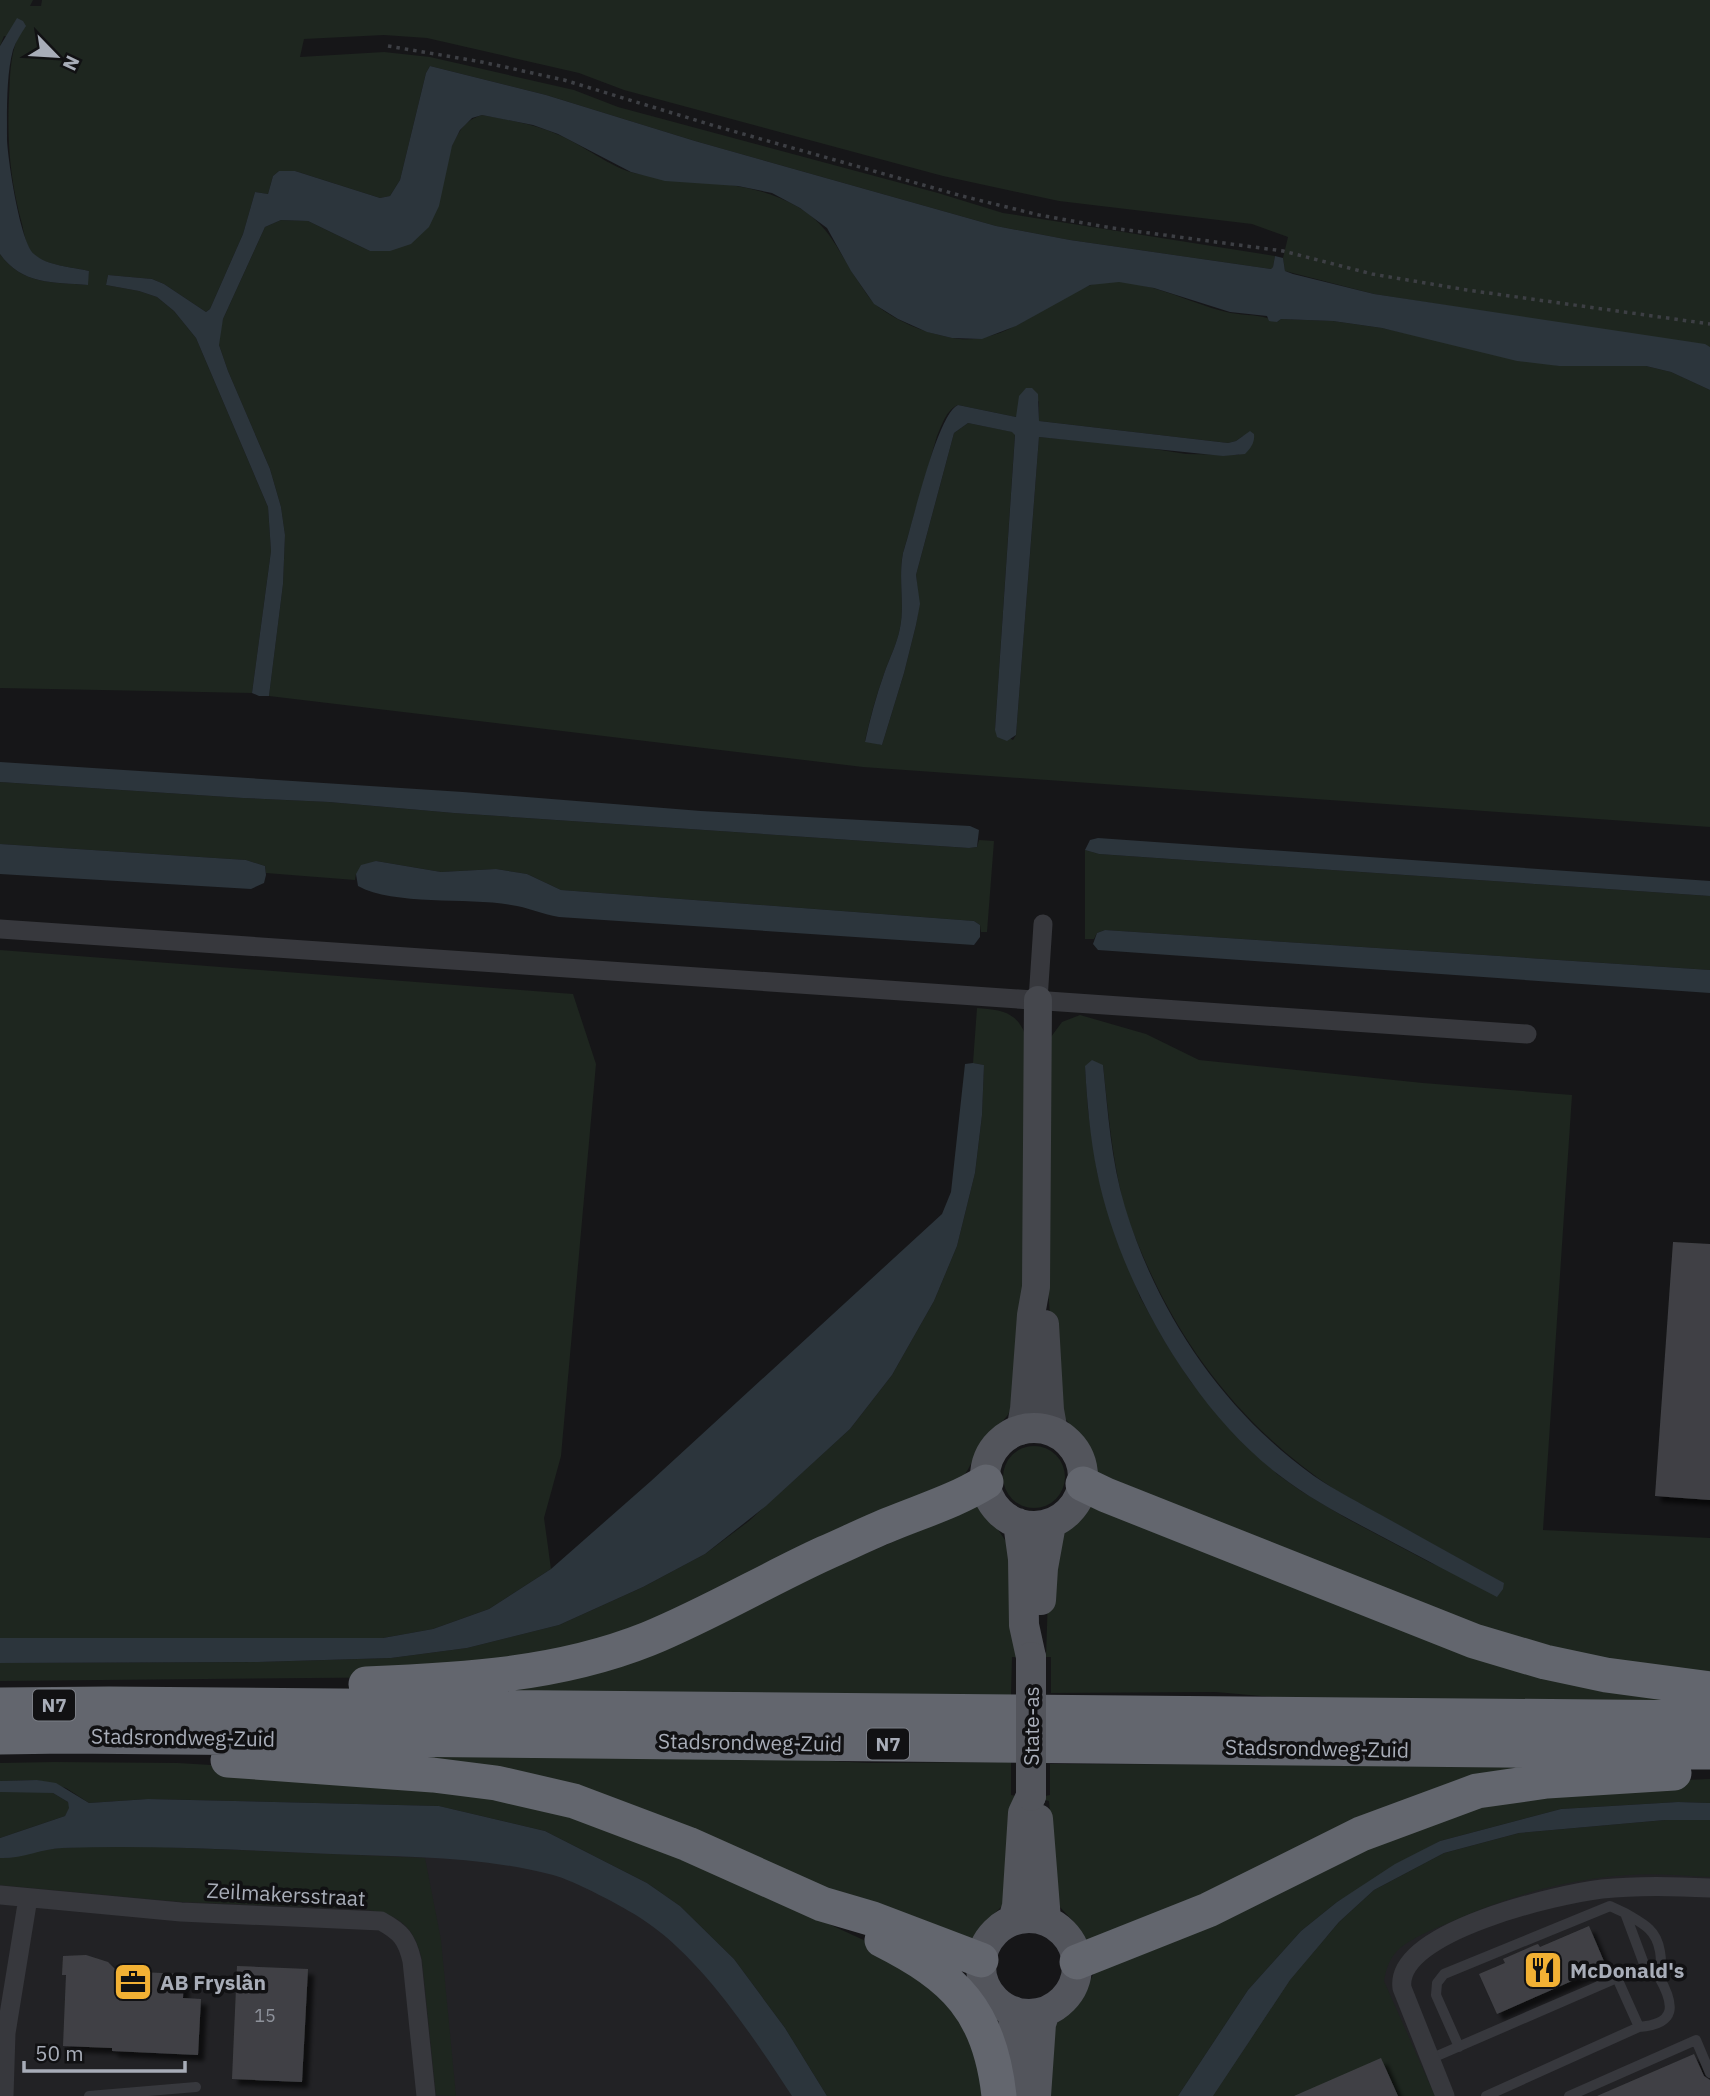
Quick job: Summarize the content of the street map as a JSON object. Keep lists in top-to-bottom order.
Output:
{
  "streets": {
    "highway": ["N7", "Stadsrondweg-Zuid"],
    "main road": ["State-as"],
    "street": ["Zeilmakersstraat"]
  },
  "crossings": [
    ["N7", "State-as"],
    ["N7", "Stadsrondweg-Zuid"]
  ],
  "places": {
    "restaurant": ["McDonald's"],
    "office": ["AB Fryslân"]
  },
  "house_numbers": ["15"],
  "scale_bar": "50 m",
  "north": "bottom right"
}
